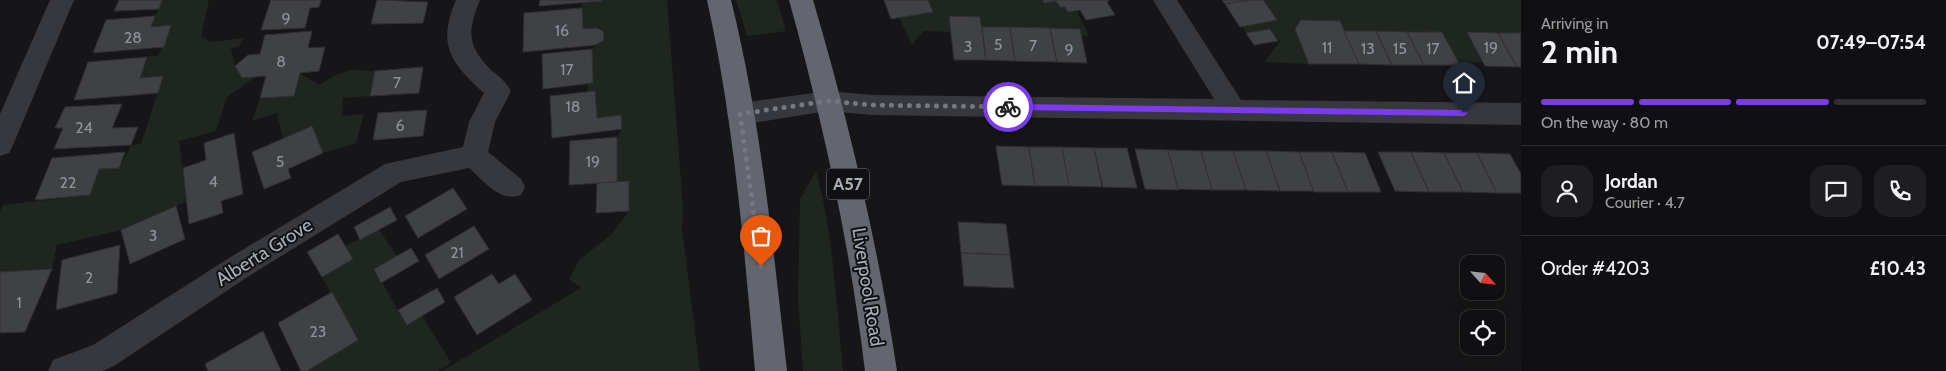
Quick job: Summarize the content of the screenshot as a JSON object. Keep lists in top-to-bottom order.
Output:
{
  "streets": {
    "highway": ["A57", "Liverpool Road"],
    "street": ["Alberta Grove"]
  },
  "house_numbers": [
    "9",
    "16",
    "28",
    "5",
    "7",
    "3",
    "11",
    "19",
    "13",
    "15",
    "17",
    "9",
    "8",
    "17",
    "7",
    "18",
    "6",
    "24",
    "5",
    "19",
    "4",
    "22",
    "3",
    "21",
    "2",
    "1",
    "23"
  ],
  "north": "bottom right",
  "page": {
    "heading": ["2 min", "Arriving in", "07:49–07:54"],
    "panel": [
      "Jordan",
      "Courier · 4.7",
      "Order #4203",
      "£10.43"
    ],
    "bar": "On the way · 80 m"
  }
}
